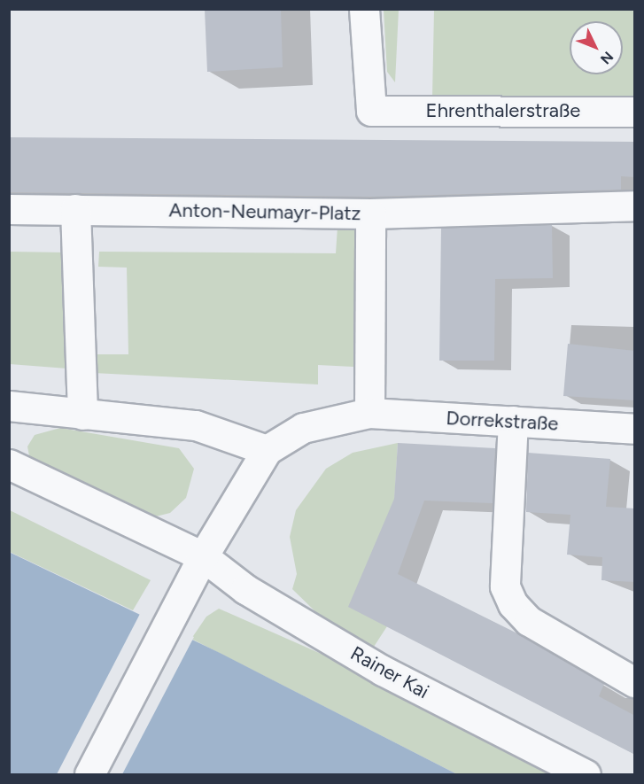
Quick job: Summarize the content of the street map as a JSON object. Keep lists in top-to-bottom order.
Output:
{
  "streets": {
    "street": [
      "Ehrenthalerstraße",
      "Anton-Neumayr-Platz",
      "Dorrekstraße",
      "Rainer Kai"
    ]
  },
  "crossings": [
    ["Anton-Neumayr-Platz", "Dorrekstraße"]
  ],
  "north": "bottom right"
}
